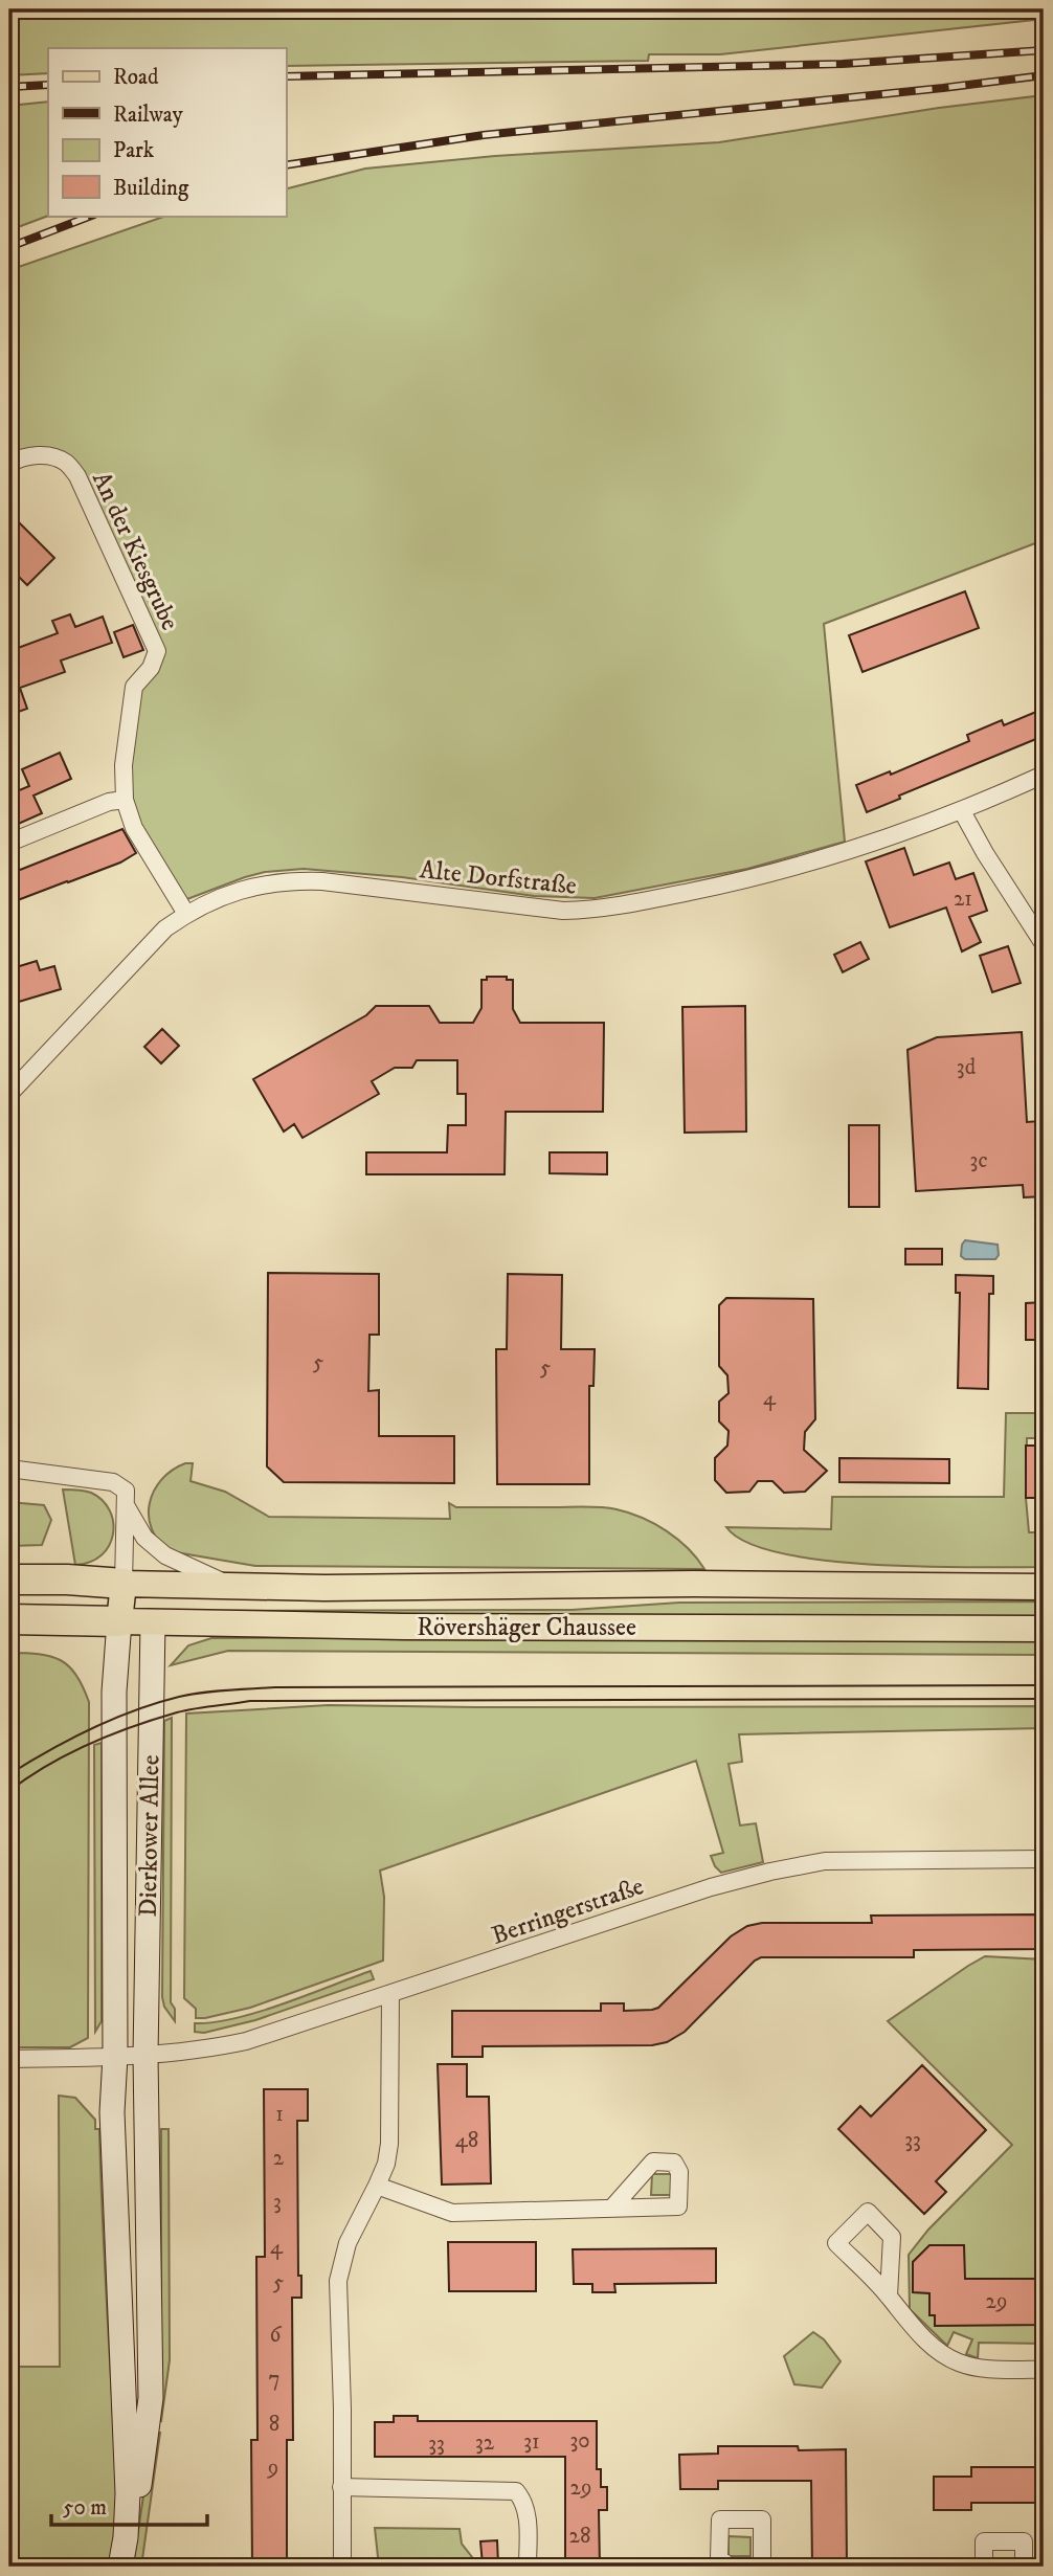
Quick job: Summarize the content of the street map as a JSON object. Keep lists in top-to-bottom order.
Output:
{
  "streets": {
    "highway": ["Rövershäger Chaussee"],
    "main road": ["Dierkower Allee"],
    "street": ["An der Kiesgrube", "Alte Dorfstraße", "Berringerstraße"]
  },
  "crossings": [
    ["An der Kiesgrube", "Alte Dorfstraße"],
    ["Rövershäger Chaussee", "Dierkower Allee"],
    ["Dierkower Allee", "Berringerstraße"]
  ],
  "house_numbers": [
    "21",
    "3d",
    "3c",
    "5",
    "5",
    "4",
    "1",
    "48",
    "33",
    "2",
    "3",
    "4",
    "5",
    "29",
    "6",
    "7",
    "8",
    "30",
    "31",
    "32",
    "33",
    "9",
    "29",
    "28"
  ],
  "legend": [
    "Road",
    "Railway",
    "Park",
    "Building"
  ],
  "scale_bar": "50 m"
}
